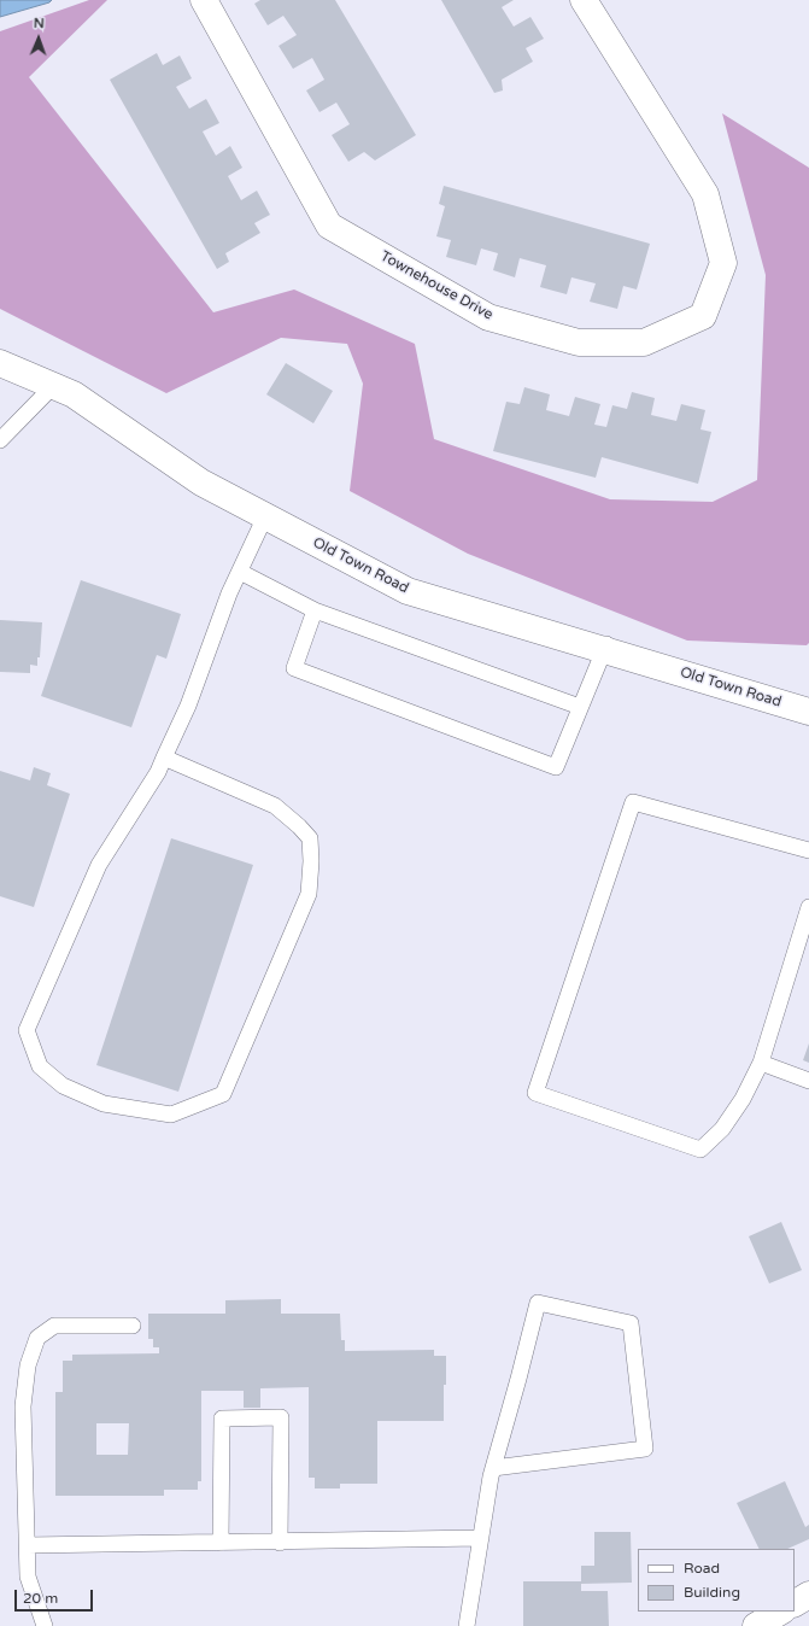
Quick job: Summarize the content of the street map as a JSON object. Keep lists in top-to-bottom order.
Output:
{
  "streets": {
    "street": ["Townehouse Drive", "Old Town Road"]
  },
  "legend": ["Road", "Building"],
  "scale_bar": "20 m",
  "north": "top"
}
